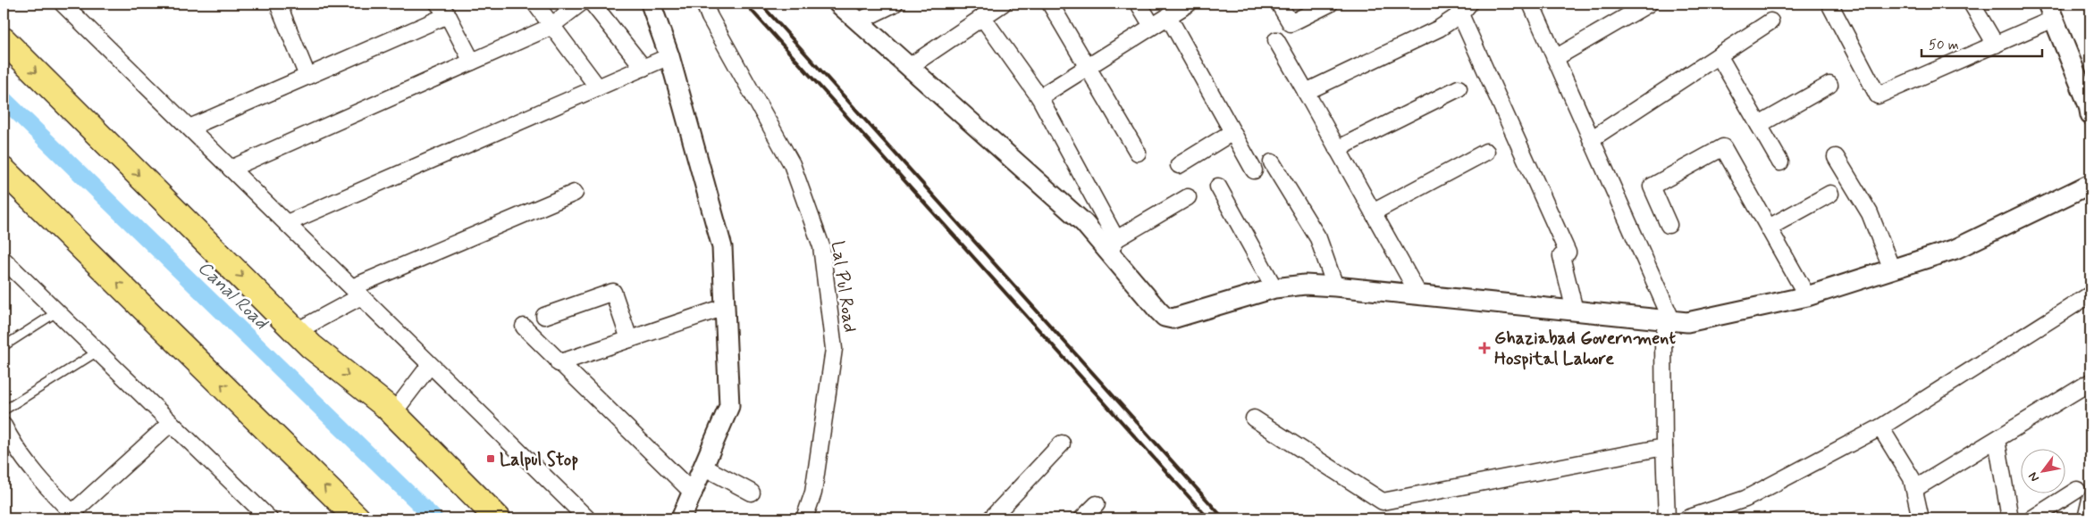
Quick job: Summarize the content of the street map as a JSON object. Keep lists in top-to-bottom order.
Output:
{
  "streets": {
    "street": ["Lal Pul Road"]
  },
  "water": ["Canal Road"],
  "places": {
    "health": ["Ghaziabad Government Hospital Lahore"],
    "transit": ["Lalpul Stop"]
  },
  "scale_bar": "50 m",
  "north": "bottom left"
}
